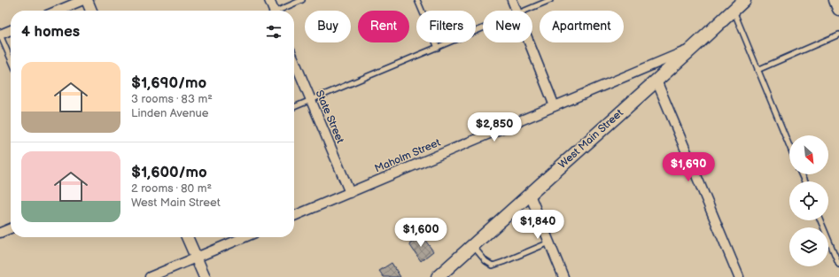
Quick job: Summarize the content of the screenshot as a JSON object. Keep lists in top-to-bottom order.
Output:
{
  "streets": {
    "main road": ["West Main Street"],
    "street": ["State Street", "Maholm Street"]
  },
  "crossings": [
    ["State Street", "Maholm Street"],
    ["West Main Street", "Maholm Street"]
  ],
  "north": "bottom right",
  "page": {
    "chip": [
      "Buy",
      "Rent",
      "Filters",
      "New",
      "Apartment"
    ],
    "heading": "4 homes",
    "list": [
      {
        "name": "$1,690/mo",
        "note": "3 rooms · 83 m² · Linden Avenue"
      },
      {
        "name": "$1,600/mo",
        "note": "2 rooms · 80 m² · West Main Street"
      }
    ],
    "price": [
      "$2,850",
      "$1,690",
      "$1,840",
      "$1,600"
    ]
  }
}
